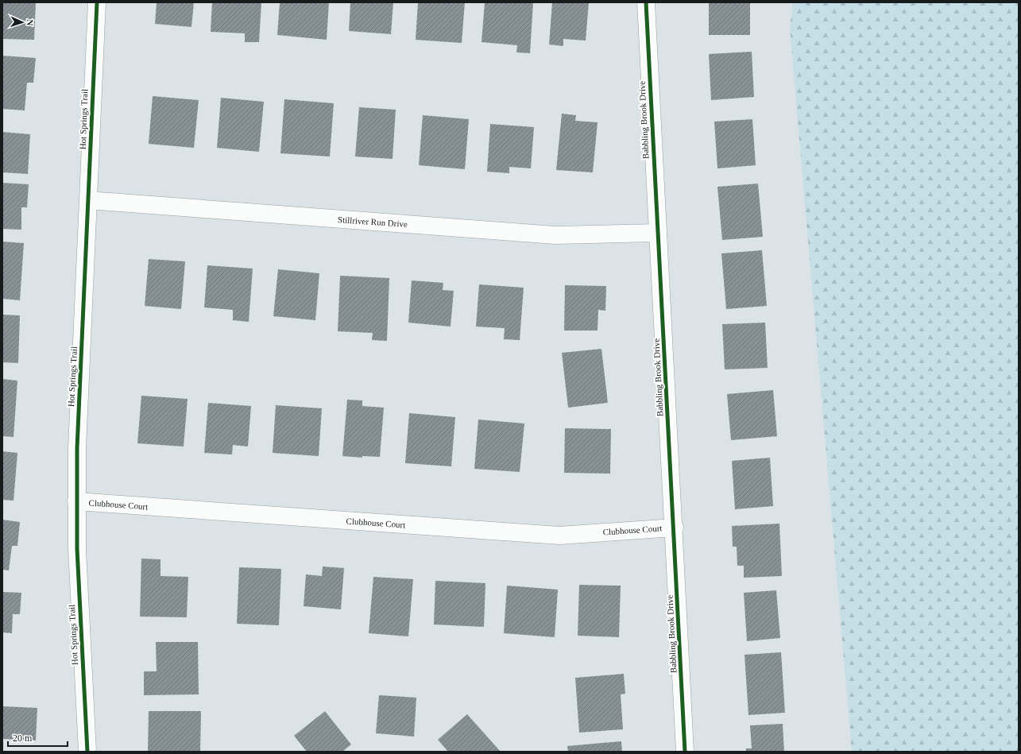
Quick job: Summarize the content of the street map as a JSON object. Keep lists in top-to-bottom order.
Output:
{
  "streets": {
    "street": [
      "Hot Springs Trail",
      "Babbling Brook Drive",
      "Stillriver Run Drive",
      "Clubhouse Court"
    ]
  },
  "crossings": [
    ["Hot Springs Trail", "Stillriver Run Drive"],
    ["Hot Springs Trail", "Clubhouse Court"],
    ["Babbling Brook Drive", "Stillriver Run Drive"],
    ["Babbling Brook Drive", "Clubhouse Court"]
  ],
  "scale_bar": "20 m",
  "north": "right"
}
